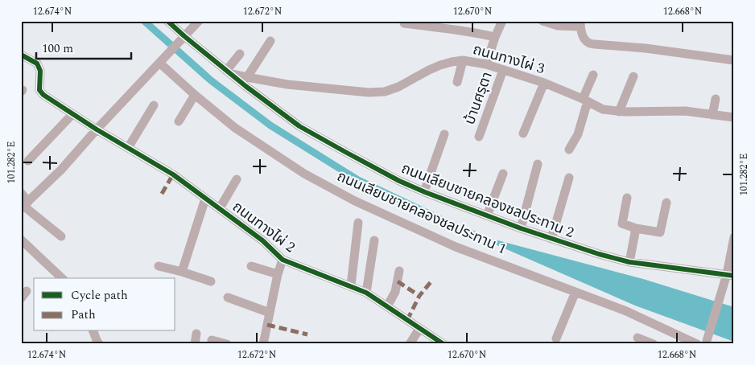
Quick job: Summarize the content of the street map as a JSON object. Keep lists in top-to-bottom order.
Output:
{
  "streets": {
    "street": [
      "ถนนทางไผ่ 3",
      "บ้านศรุตา",
      "ถนนเลียบชายคลองชลประทาน 2",
      "ถนนเลียบชายคลองชลประทาน 1",
      "ถนนทางไผ่ 2"
    ]
  },
  "crossings": [
    ["ถนนทางไผ่ 3", "บ้านศรุตา"],
    ["ถนนทางไผ่ 3", "ถนนเลียบชายคลองชลประทาน 2"]
  ],
  "legend": ["Cycle path", "Path"],
  "scale_bar": "100 m",
  "coordinates": [
    "12.674°N",
    "12.672°N",
    "12.670°N",
    "12.668°N",
    "101.282°E"
  ]
}
